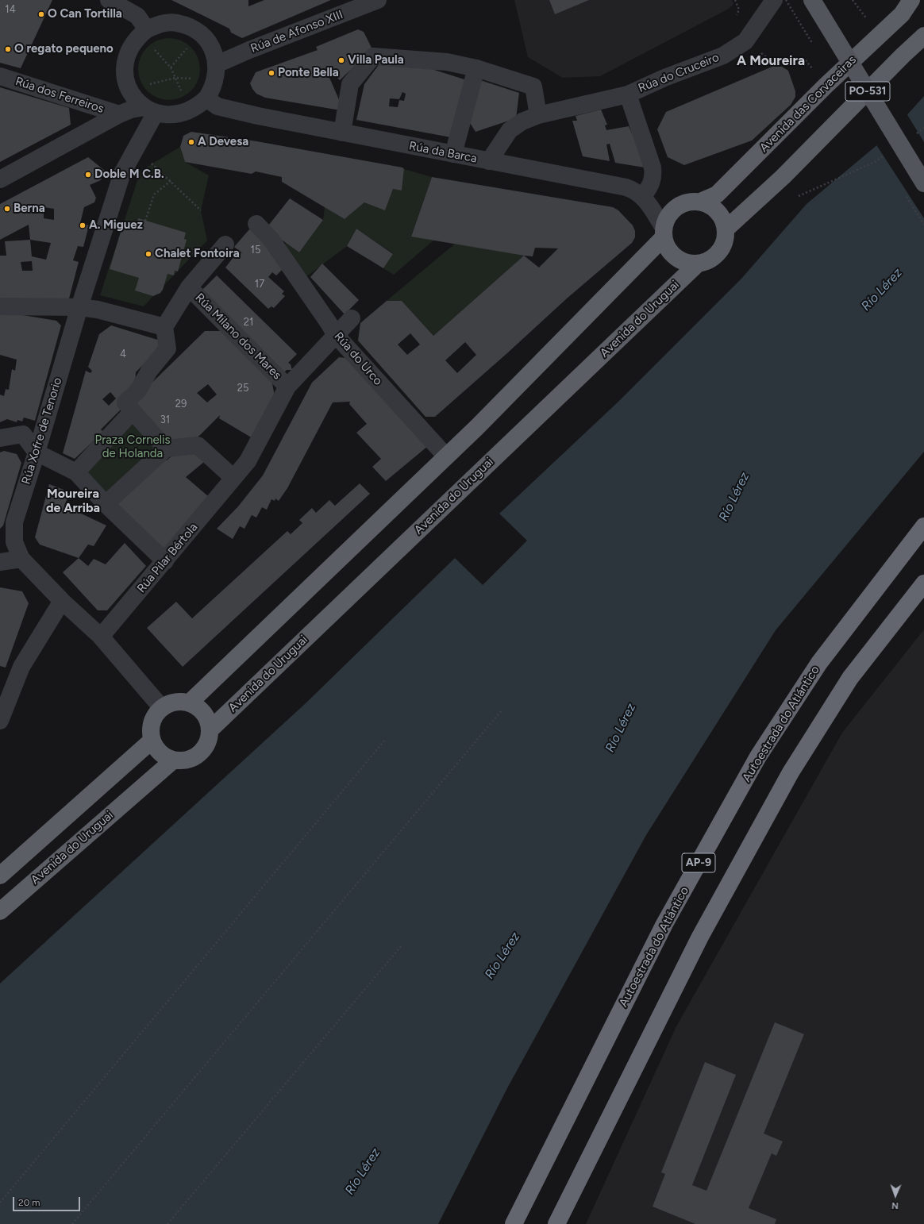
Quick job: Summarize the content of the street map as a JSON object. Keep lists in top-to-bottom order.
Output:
{
  "streets": {
    "highway": [
      "Avenida das Corvaceiras",
      "Avenida do Uruguai",
      "Autoestrada do Atlántico",
      "AP-9"
    ],
    "main road": ["PO-531"],
    "street": [
      "Rúa de Afonso XIII",
      "Rúa do Cruceiro",
      "Rúa dos Ferreiros",
      "Rúa da Barca",
      "Rúa Milano dos Mares",
      "Rúa do Urco",
      "Rúa Xofre de Tenorio",
      "Rúa Pilar Bértola"
    ]
  },
  "crossings": [
    ["Rúa de Afonso XIII", "Rúa da Barca"],
    ["Rúa de Afonso XIII", "Rúa Xofre de Tenorio"],
    ["Rúa do Cruceiro", "Rúa da Barca"],
    ["Avenida das Corvaceiras", "Rúa da Barca"],
    ["Avenida das Corvaceiras", "Avenida do Uruguai"],
    ["Rúa da Barca", "Avenida do Uruguai"],
    ["Rúa da Barca", "Rúa Xofre de Tenorio"],
    ["Avenida do Uruguai", "Rúa Xofre de Tenorio"],
    ["Rúa Milano dos Mares", "Rúa Pilar Bértola"],
    ["Rúa do Urco", "Rúa Pilar Bértola"],
    ["Rúa Xofre de Tenorio", "Rúa Pilar Bértola"]
  ],
  "districts": ["A Moureira", "Moureira de Arriba"],
  "water": ["Río Lérez"],
  "parks": ["Praza Cornelis de Holanda"],
  "places": [
    "O Can Tortilla",
    "O regato pequeno",
    "Villa Paula",
    "Ponte Bella",
    "A Devesa",
    "Doble M C.B.",
    "Berna",
    "A. Miguez",
    "Chalet Fontoira"
  ],
  "house_numbers": [
    "14",
    "15",
    "17",
    "21",
    "4",
    "25",
    "29",
    "31"
  ],
  "scale_bar": "20 m",
  "north": "bottom"
}
